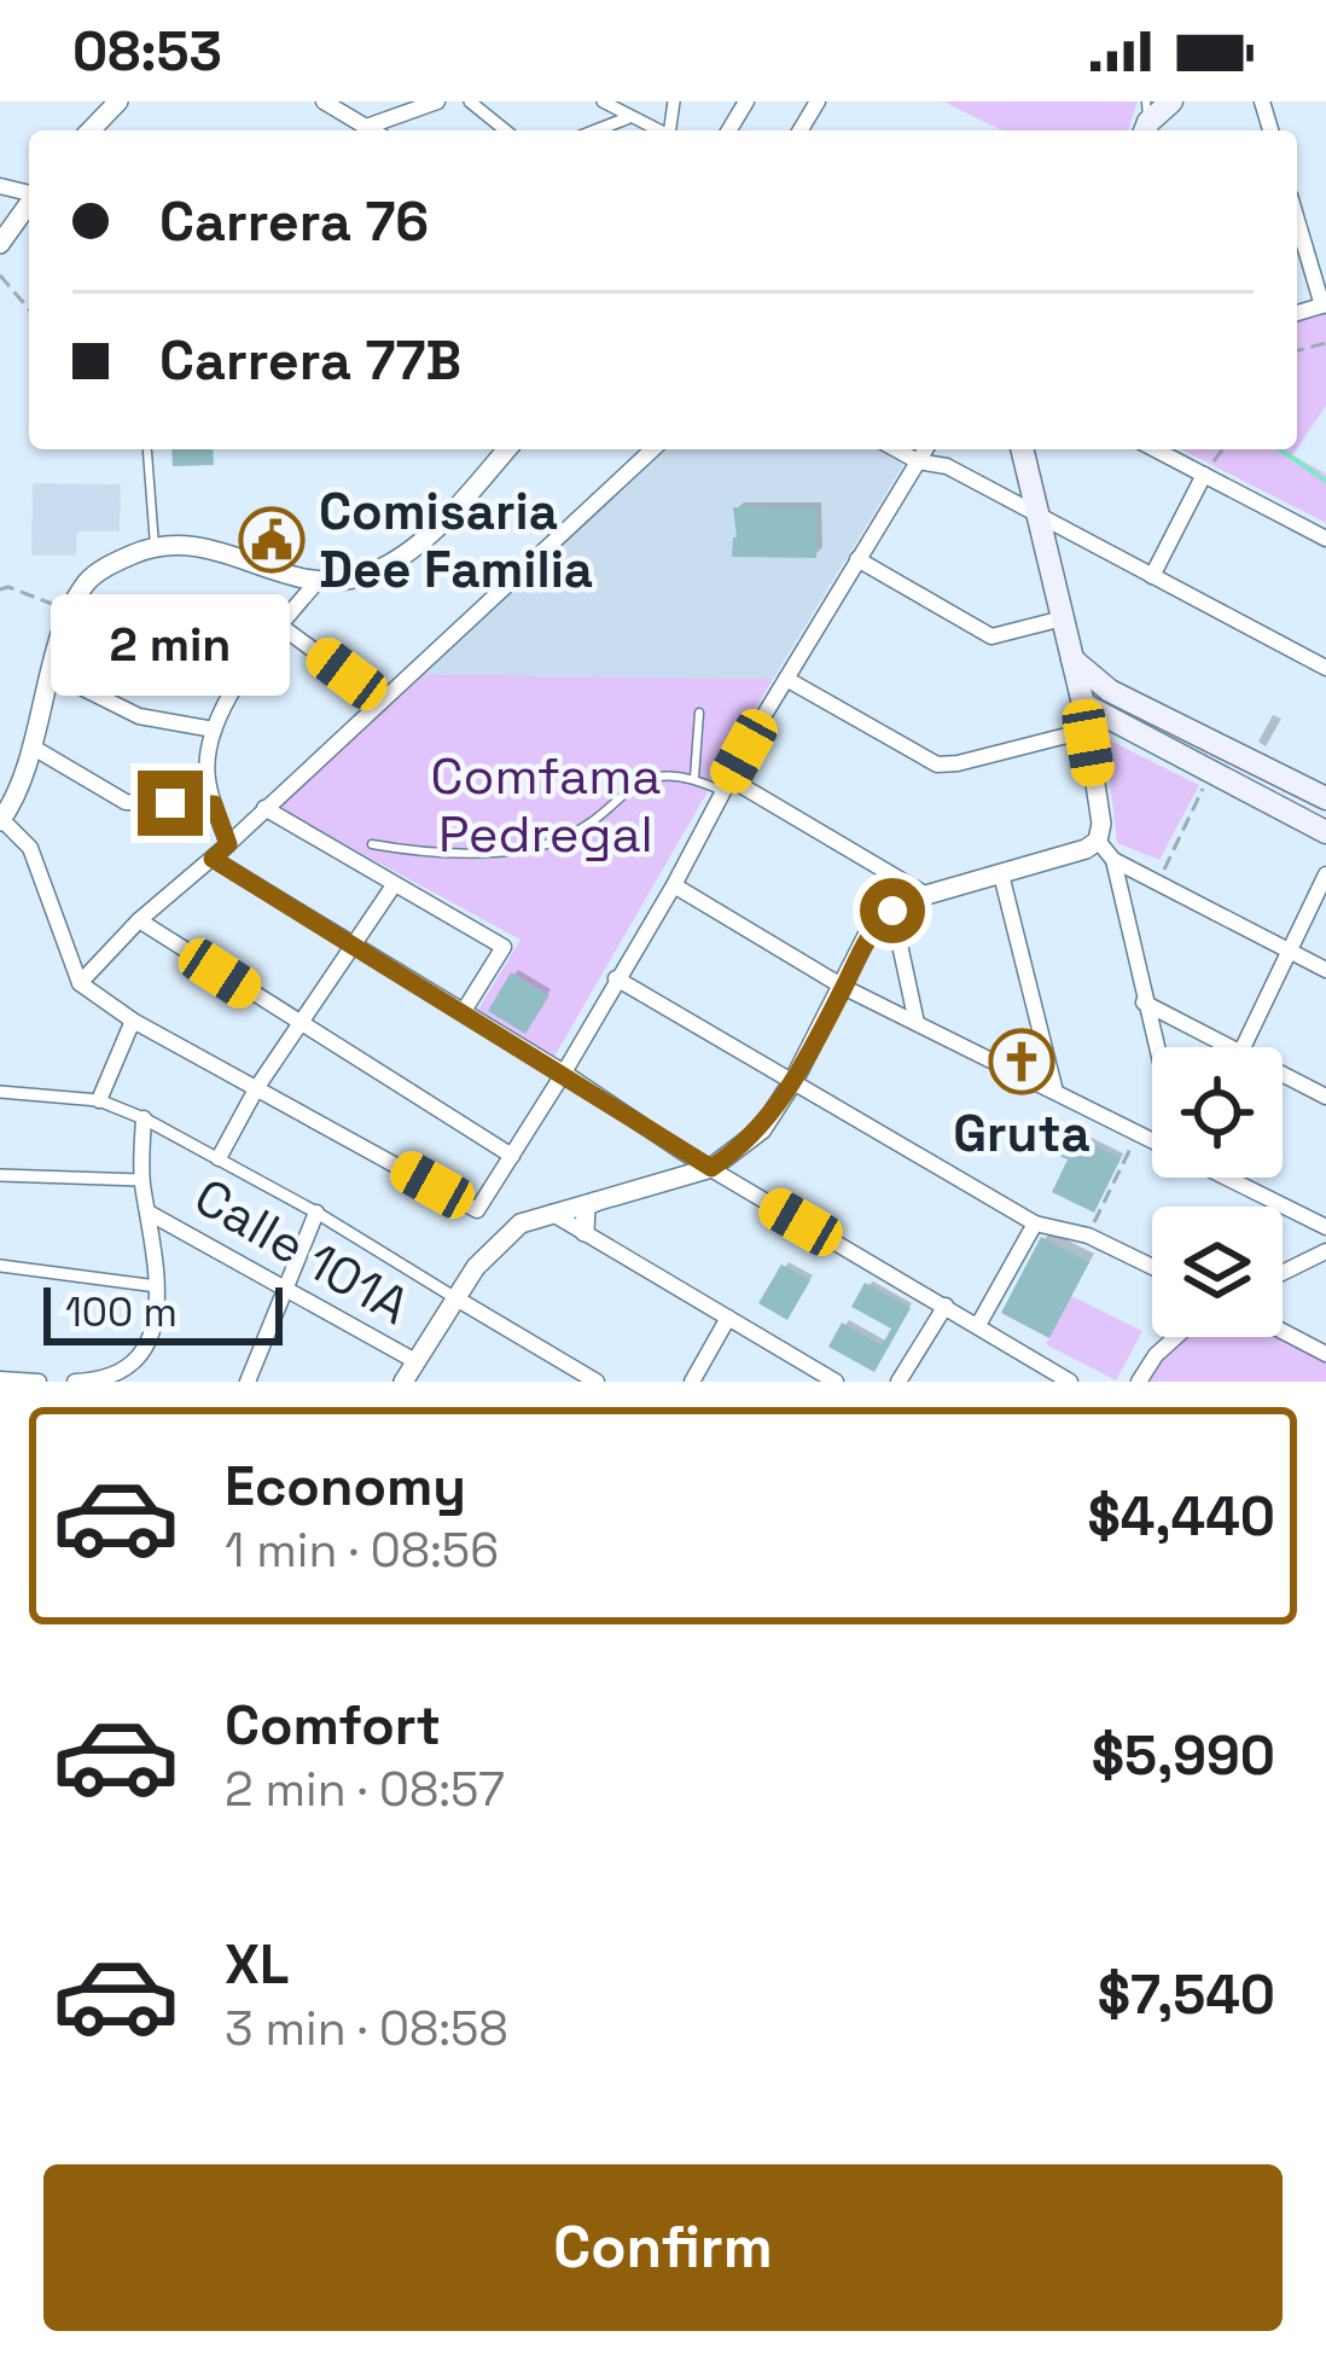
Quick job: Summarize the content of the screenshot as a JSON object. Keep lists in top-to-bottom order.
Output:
{
  "streets": {
    "street": ["Calle 101A"]
  },
  "parks": ["Comfama Pedregal"],
  "places": {
    "public building": ["Comisaria Dee Familia"],
    "church": ["Gruta"]
  },
  "scale_bar": "100 m",
  "page": {
    "status": "08:53",
    "banner": ["Carrera 76", "Carrera 77B"],
    "bubble": "2 min",
    "scale": "100 m",
    "list": [
      {
        "name": "Economy",
        "note": "1 min · 08:56",
        "value": "$4,440"
      },
      {
        "name": "Comfort",
        "note": "2 min · 08:57",
        "value": "$5,990"
      },
      {
        "name": "XL",
        "note": "3 min · 08:58",
        "value": "$7,540"
      }
    ],
    "buttons": "Confirm"
  }
}
